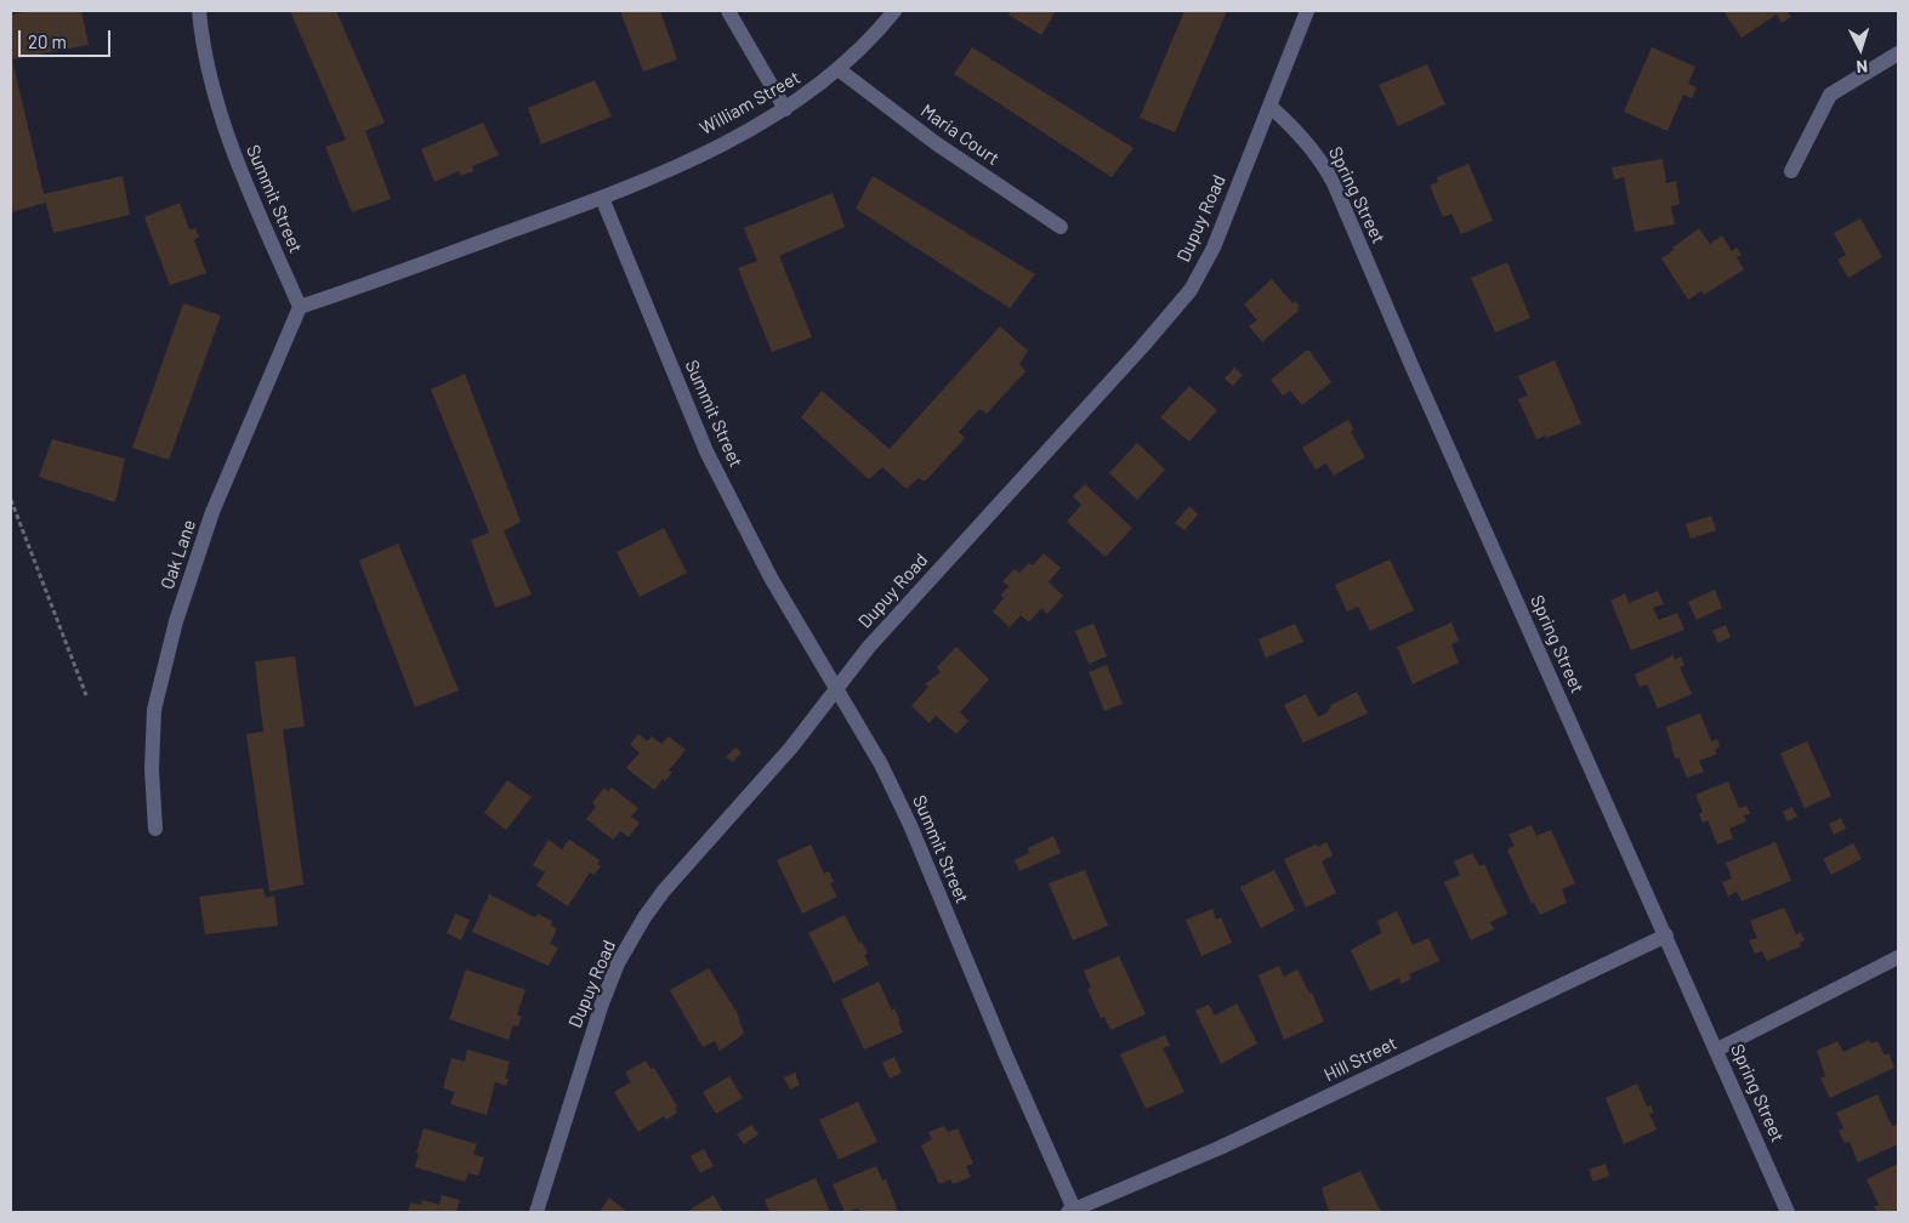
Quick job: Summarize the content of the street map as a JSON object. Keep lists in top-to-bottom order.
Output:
{
  "streets": {
    "street": [
      "William Street",
      "Maria Court",
      "Spring Street",
      "Summit Street",
      "Dupuy Road",
      "Oak Lane",
      "Hill Street"
    ]
  },
  "crossings": [
    ["William Street", "Maria Court"],
    ["William Street", "Summit Street"],
    ["Spring Street", "Dupuy Road"],
    ["Spring Street", "Hill Street"],
    ["Summit Street", "Dupuy Road"],
    ["Summit Street", "Oak Lane"],
    ["Summit Street", "Hill Street"]
  ],
  "scale_bar": "20 m",
  "north": "bottom"
}
